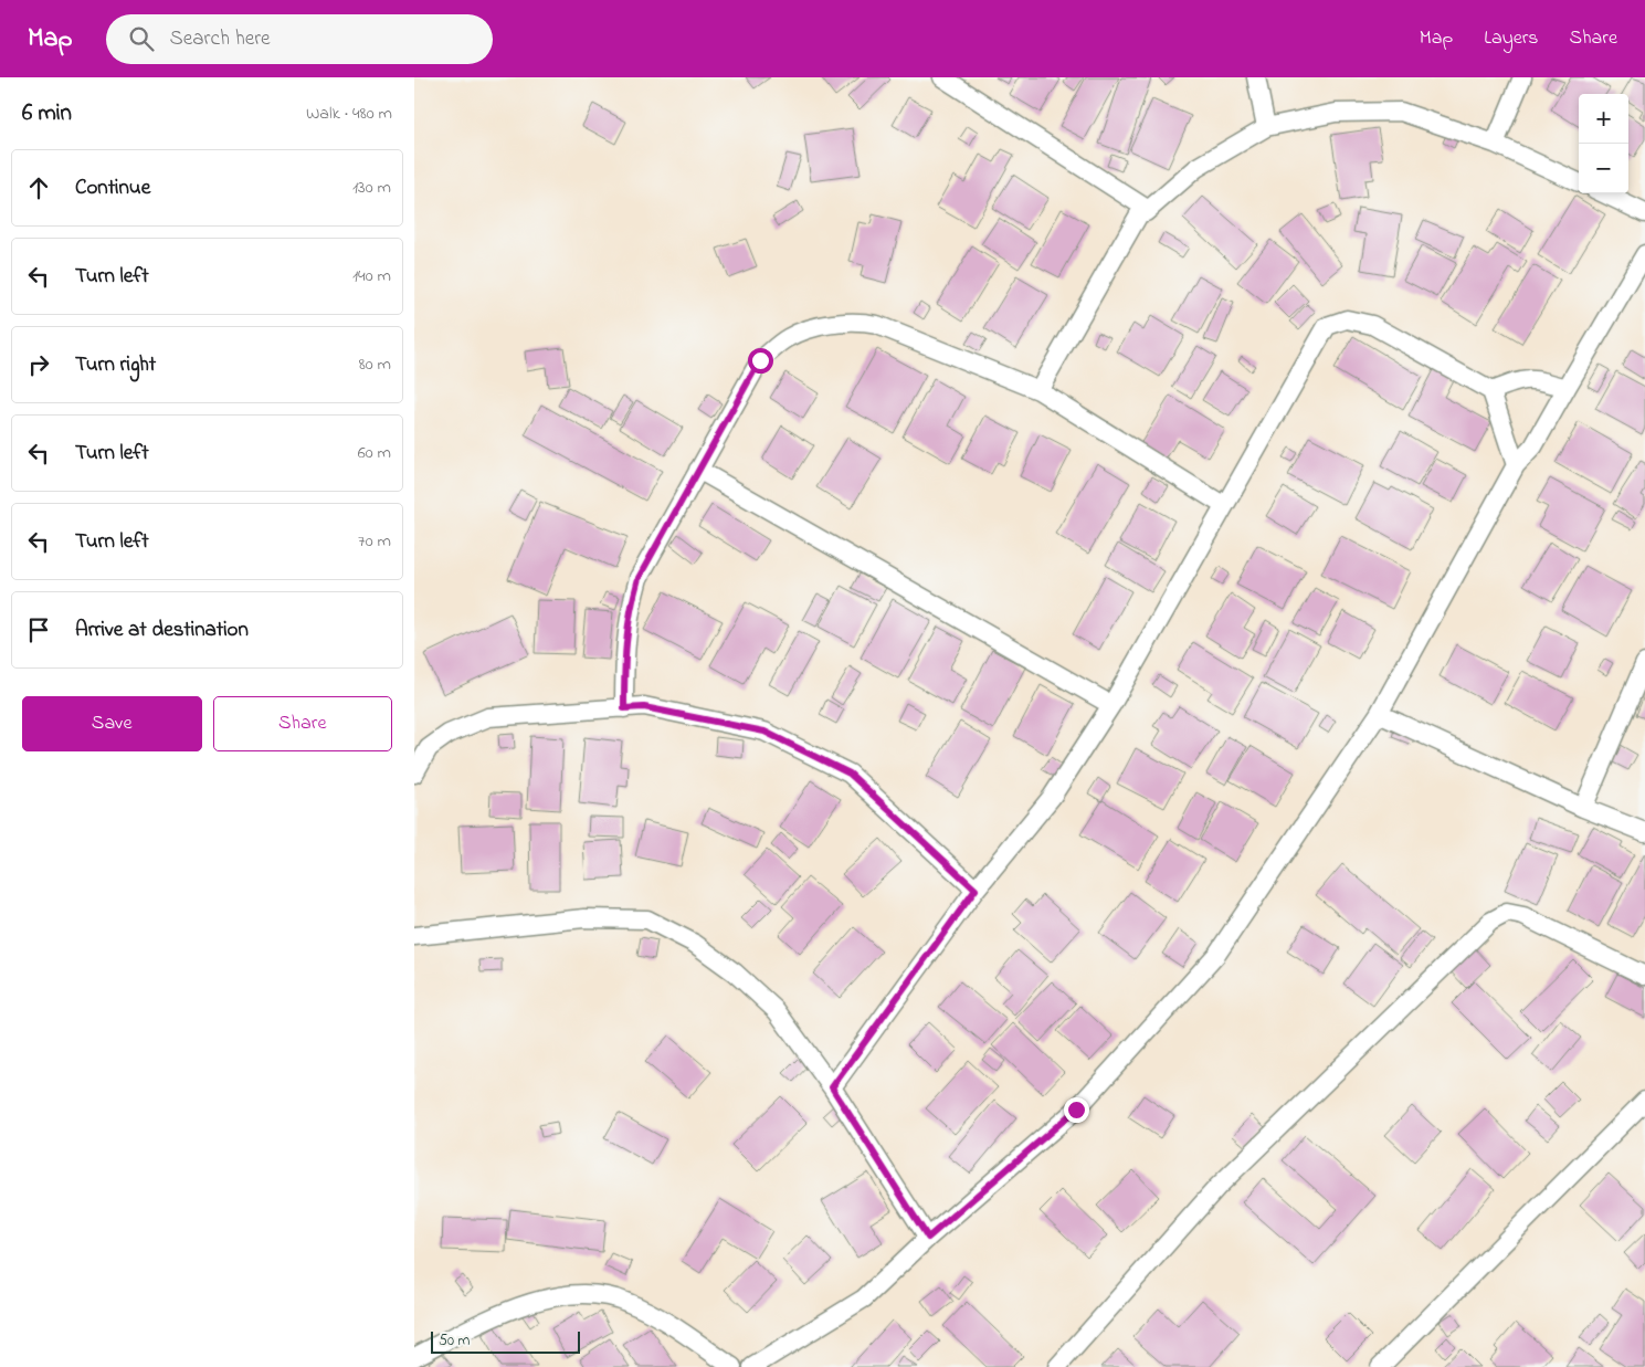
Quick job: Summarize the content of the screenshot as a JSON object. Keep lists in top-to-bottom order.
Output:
{
  "scale_bar": "50 m",
  "page": {
    "header": "Map",
    "search": "Search here",
    "nav": ["Map", "Layers", "Share"],
    "heading": ["6 min", "Walk · 480 m"],
    "map_buttons": ["+", "−"],
    "list": [
      ["Continue", "130 m"],
      ["Turn left", "140 m"],
      ["Turn right", "80 m"],
      ["Turn left", "60 m"],
      ["Turn left", "70 m"],
      "Arrive at destination"
    ],
    "buttons": ["Save", "Share"],
    "scale": "50 m"
  }
}
